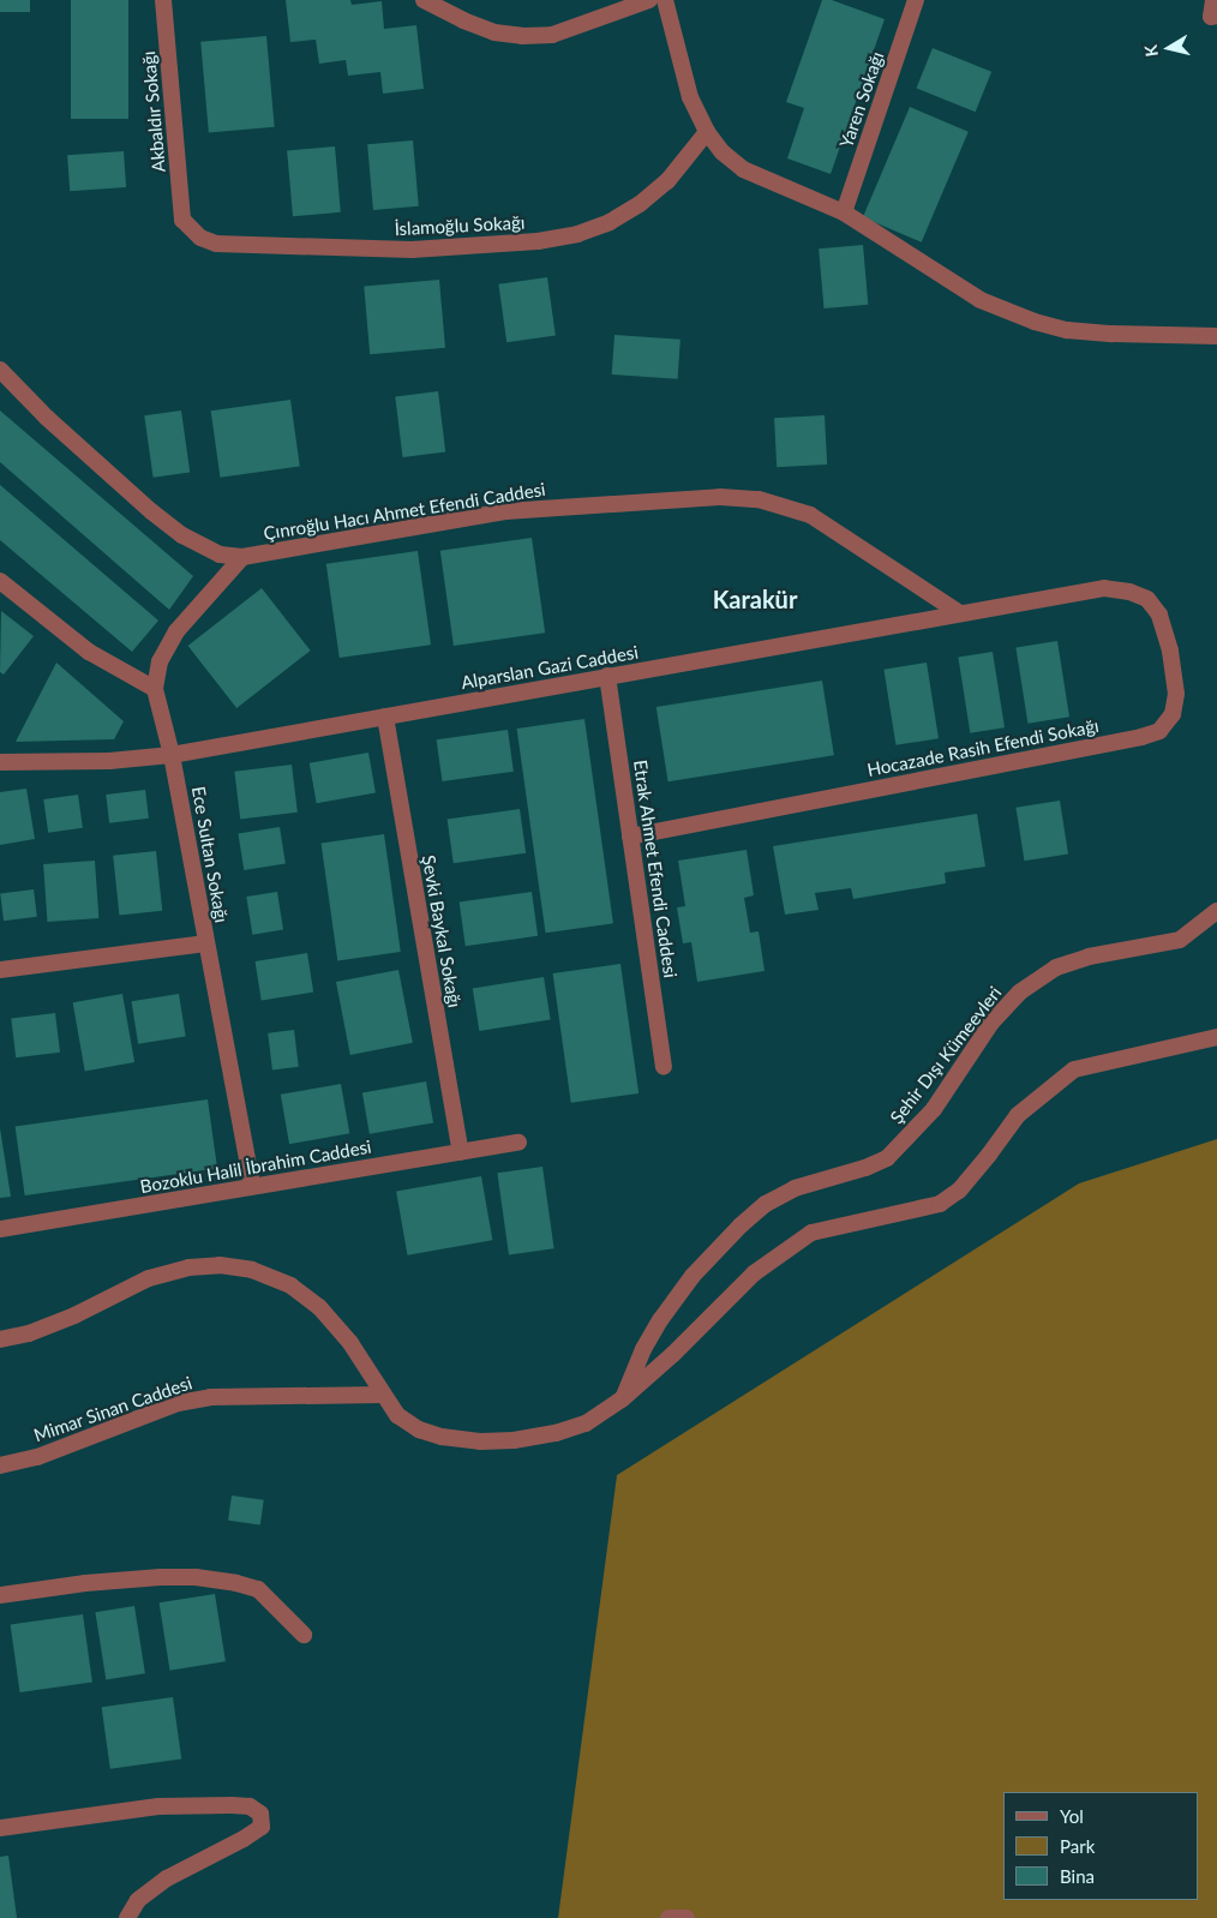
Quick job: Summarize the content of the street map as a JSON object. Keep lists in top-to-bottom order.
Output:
{
  "streets": {
    "street": [
      "Yaren Sokağı",
      "Akbaldır Sokağı",
      "İslamoğlu Sokağı",
      "Çınroğlu Hacı Ahmet Efendi Caddesi",
      "Alparslan Gazi Caddesi",
      "Hocazade Rasih Efendi Sokağı",
      "Ece Sultan Sokağı",
      "Etrak Ahmet Efendi Caddesi",
      "Şevki Baykal Sokağı",
      "Şehir Dışı Kümeevleri",
      "Bozoklu Halil İbrahim Caddesi",
      "Mimar Sinan Caddesi"
    ]
  },
  "crossings": [
    ["Akbaldır Sokağı", "İslamoğlu Sokağı"],
    ["Çınroğlu Hacı Ahmet Efendi Caddesi", "Alparslan Gazi Caddesi"],
    ["Çınroğlu Hacı Ahmet Efendi Caddesi", "Ece Sultan Sokağı"],
    ["Alparslan Gazi Caddesi", "Hocazade Rasih Efendi Sokağı"],
    ["Alparslan Gazi Caddesi", "Ece Sultan Sokağı"],
    ["Alparslan Gazi Caddesi", "Etrak Ahmet Efendi Caddesi"],
    ["Alparslan Gazi Caddesi", "Şevki Baykal Sokağı"],
    ["Hocazade Rasih Efendi Sokağı", "Etrak Ahmet Efendi Caddesi"],
    ["Ece Sultan Sokağı", "Bozoklu Halil İbrahim Caddesi"],
    ["Şevki Baykal Sokağı", "Bozoklu Halil İbrahim Caddesi"]
  ],
  "districts": ["Karakür"],
  "legend": ["Yol", "Park", "Bina"],
  "north": "left"
}
